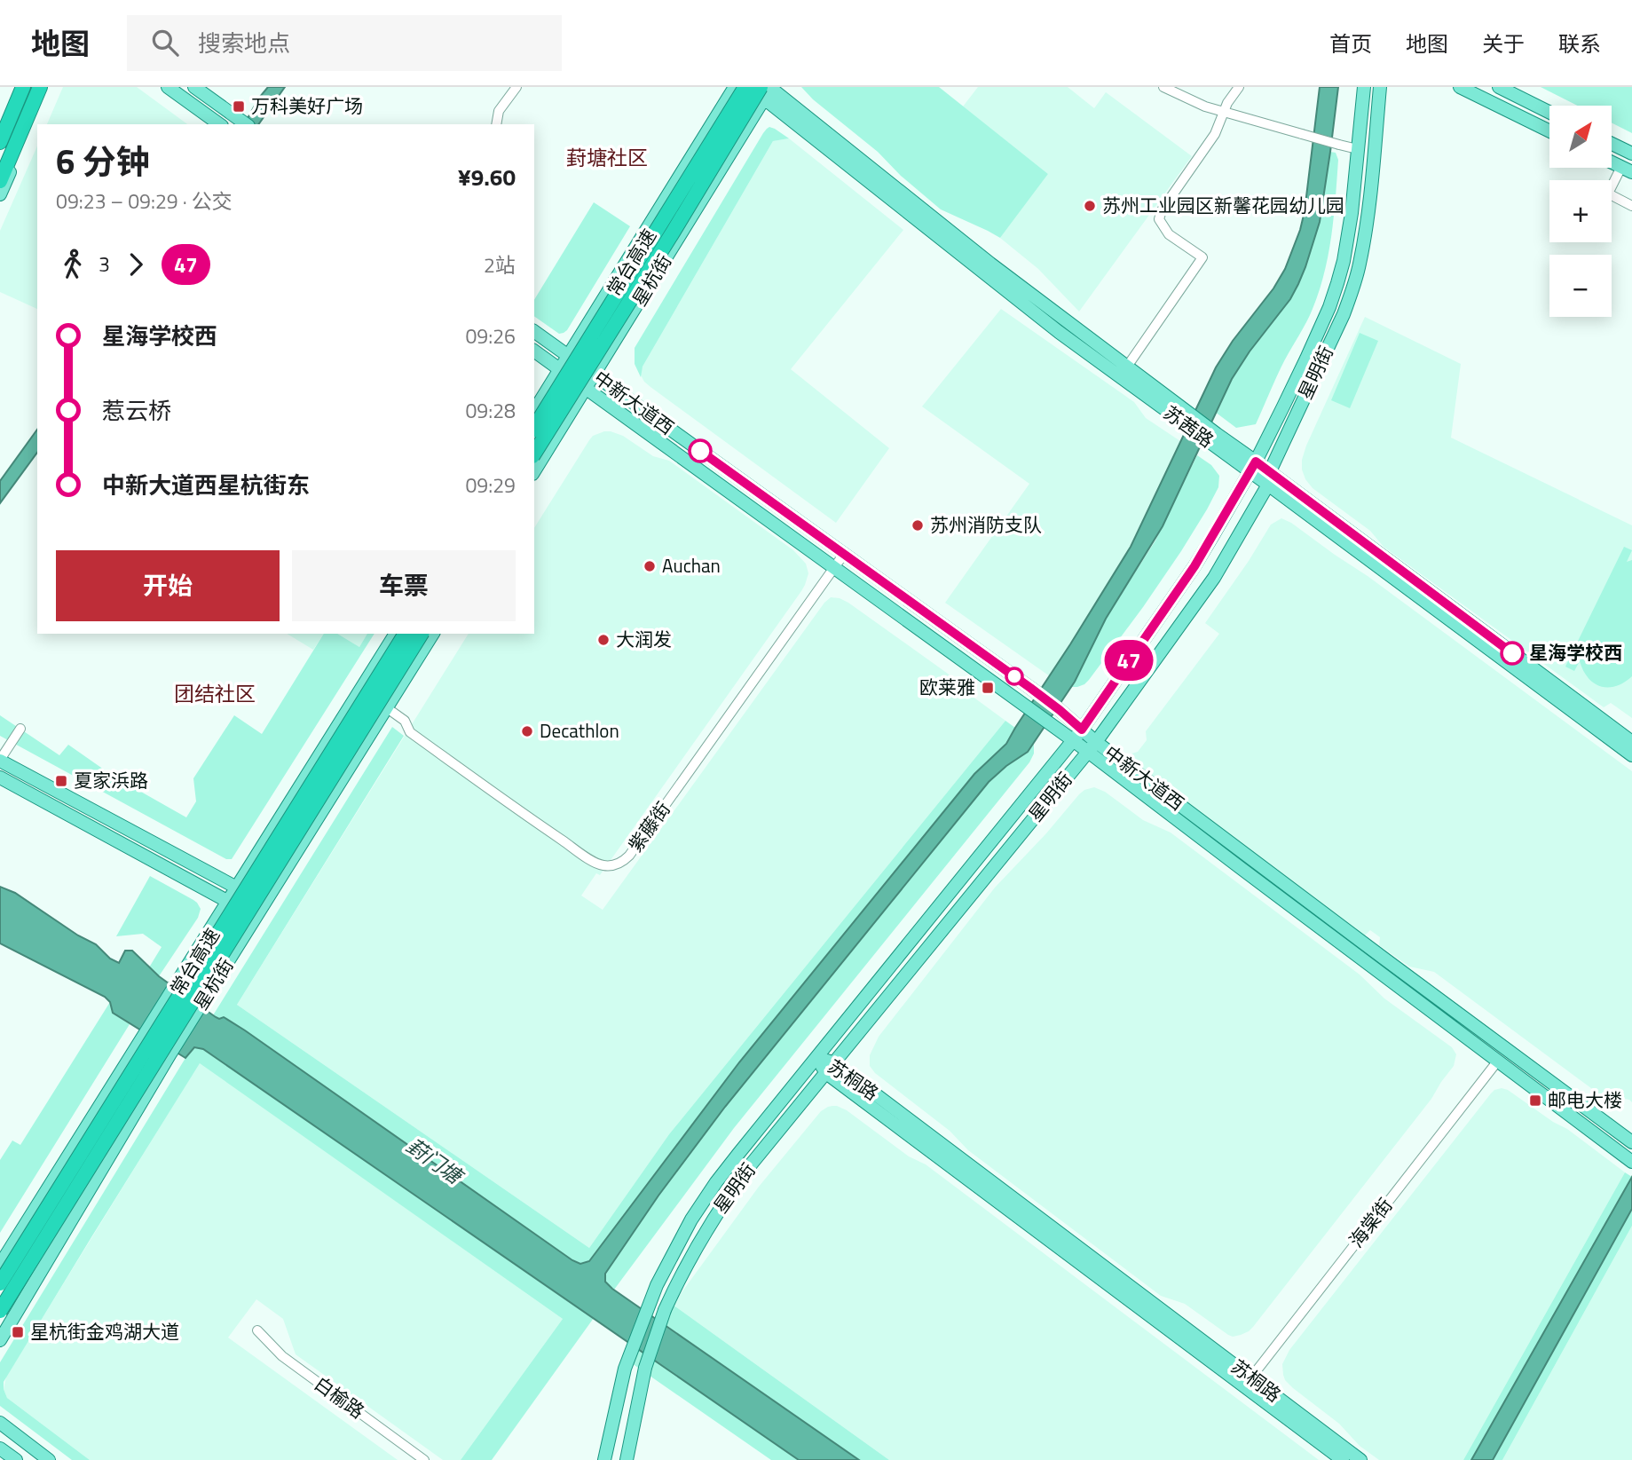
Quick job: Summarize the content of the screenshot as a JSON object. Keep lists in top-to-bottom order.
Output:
{
  "streets": {
    "highway": ["常台高速"],
    "main road": [
      "星杭街",
      "星明街",
      "中新大道西",
      "苏茜路",
      "苏桐路"
    ],
    "street": ["紫藤街", "海棠街", "白榆路"]
  },
  "crossings": [
    ["常台高速", "星杭街"],
    ["常台高速", "苏茜路"],
    ["星杭街", "中新大道西"],
    ["星杭街", "苏茜路"],
    ["星杭街", "紫藤街"],
    ["星明街", "中新大道西"],
    ["星明街", "苏茜路"],
    ["星明街", "苏桐路"],
    ["中新大道西", "紫藤街"],
    ["中新大道西", "海棠街"],
    ["苏桐路", "海棠街"]
  ],
  "districts": ["葑塘社区", "团结社区"],
  "water": ["葑门塘"],
  "places": {
    "transit": [
      "万科美好广场",
      "欧莱雅",
      "夏家浜路",
      "邮电大楼",
      "星杭街金鸡湖大道"
    ],
    "other": [
      "苏州工业园区新馨花园幼儿园",
      "苏州消防支队",
      "Auchan",
      "大润发",
      "星海学校西",
      "Decathlon"
    ]
  },
  "lines": ["bus line 47"],
  "north": "top right",
  "page": {
    "header": "地图",
    "search": "搜索地点",
    "nav": [
      "首页",
      "地图",
      "关于",
      "联系"
    ],
    "on_map": "47",
    "map_buttons": ["+", "−"],
    "heading": ["6 分钟", "09:23 – 09:29 · 公交", "¥9.60"],
    "legs": ["3", "47", "2站"],
    "list": [
      {
        "name": "星海学校西",
        "value": "09:26"
      },
      {
        "name": "惹云桥",
        "value": "09:28"
      },
      {
        "name": "中新大道西星杭街东",
        "value": "09:29"
      }
    ],
    "buttons": ["开始", "车票"]
  }
}
